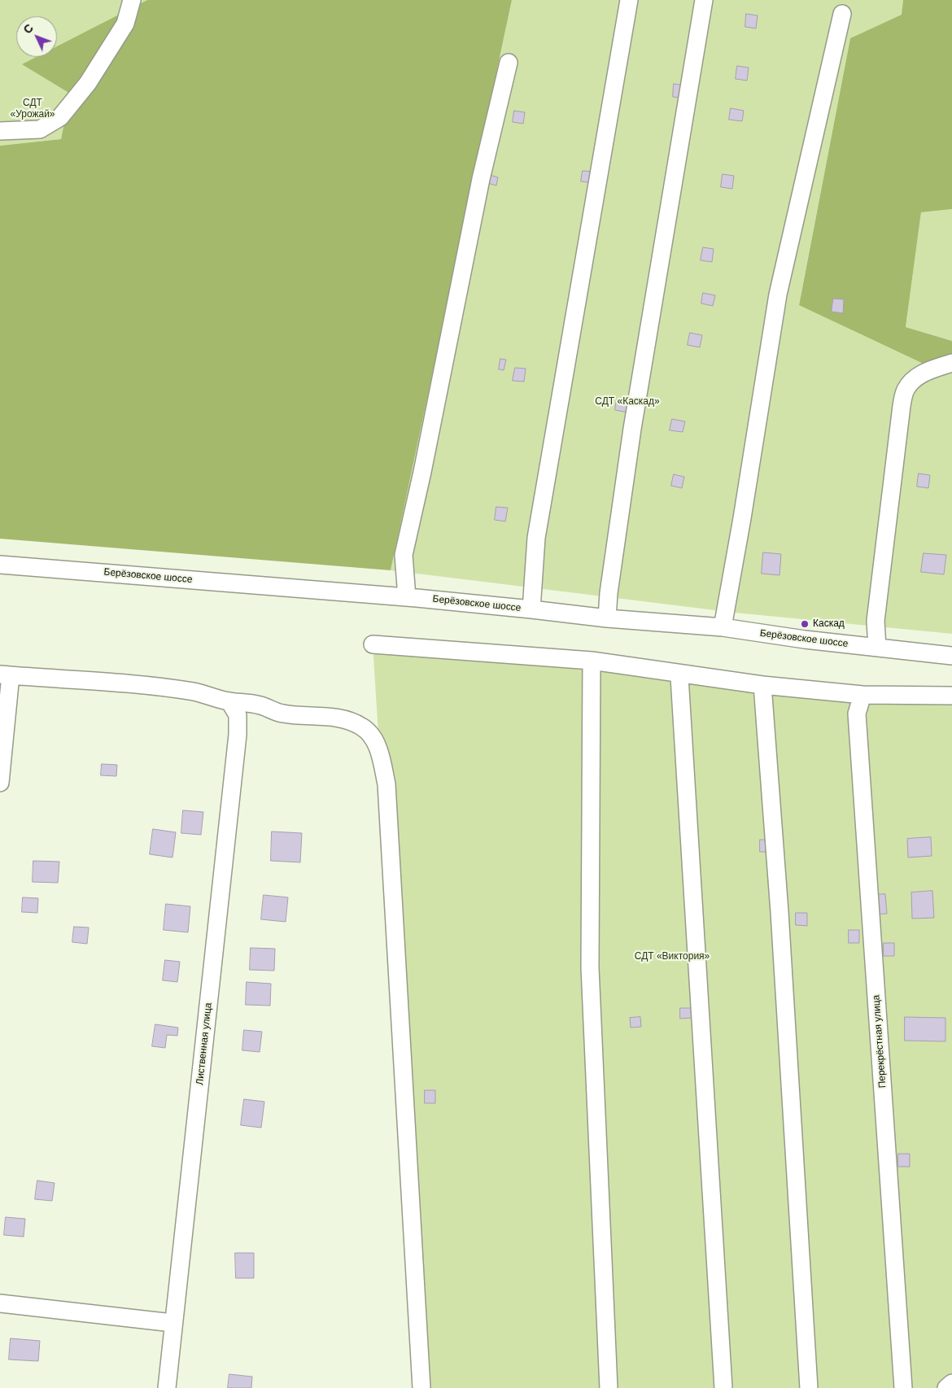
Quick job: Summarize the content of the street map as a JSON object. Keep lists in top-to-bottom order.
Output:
{
  "streets": {
    "street": ["Берёзовское шоссе", "Перекрёстная улица", "Лиственная улица"]
  },
  "parks": ["СДТ «Урожай»", "СДТ «Каскад»", "СДТ «Виктория»"],
  "places": ["Каскад"],
  "north": "top left"
}
